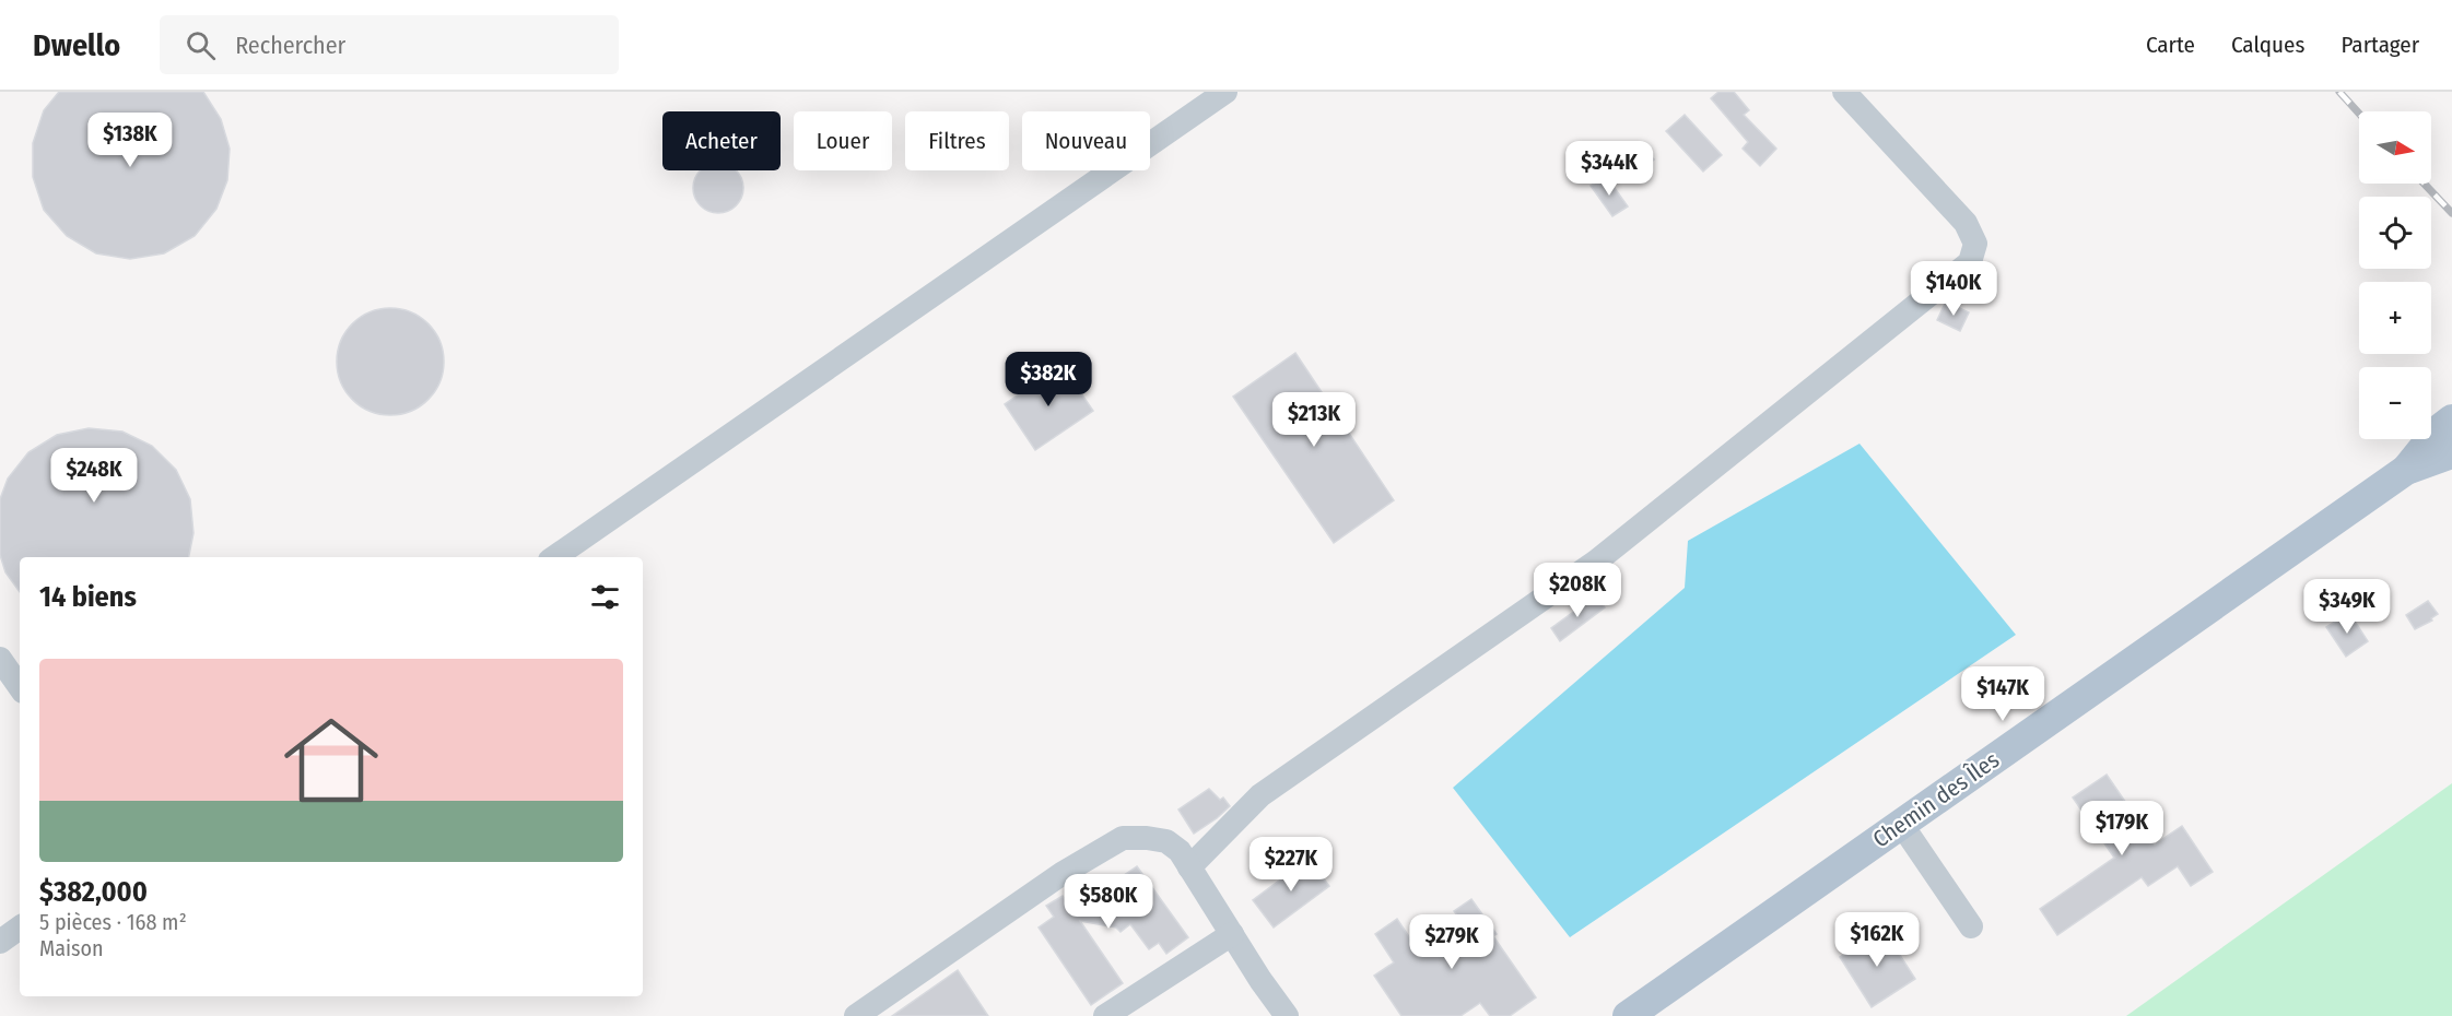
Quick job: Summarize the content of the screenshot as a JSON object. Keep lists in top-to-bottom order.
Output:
{
  "streets": {
    "main road": ["Chemin des Îles"]
  },
  "north": "right",
  "page": {
    "header": "Dwello",
    "search": "Rechercher",
    "nav": ["Carte", "Calques", "Partager"],
    "map_buttons": ["+", "−"],
    "chip": [
      "Acheter",
      "Louer",
      "Filtres",
      "Nouveau"
    ],
    "price": [
      "$138K",
      "$344K",
      "$140K",
      "$382K",
      "$213K",
      "$248K",
      "$208K",
      "$349K",
      "$147K",
      "$179K",
      "$227K",
      "$580K",
      "$162K",
      "$279K"
    ],
    "heading": "14 biens",
    "list": [
      {
        "name": "$382,000",
        "note": "5 pièces · 168 m² · Maison"
      }
    ]
  }
}
